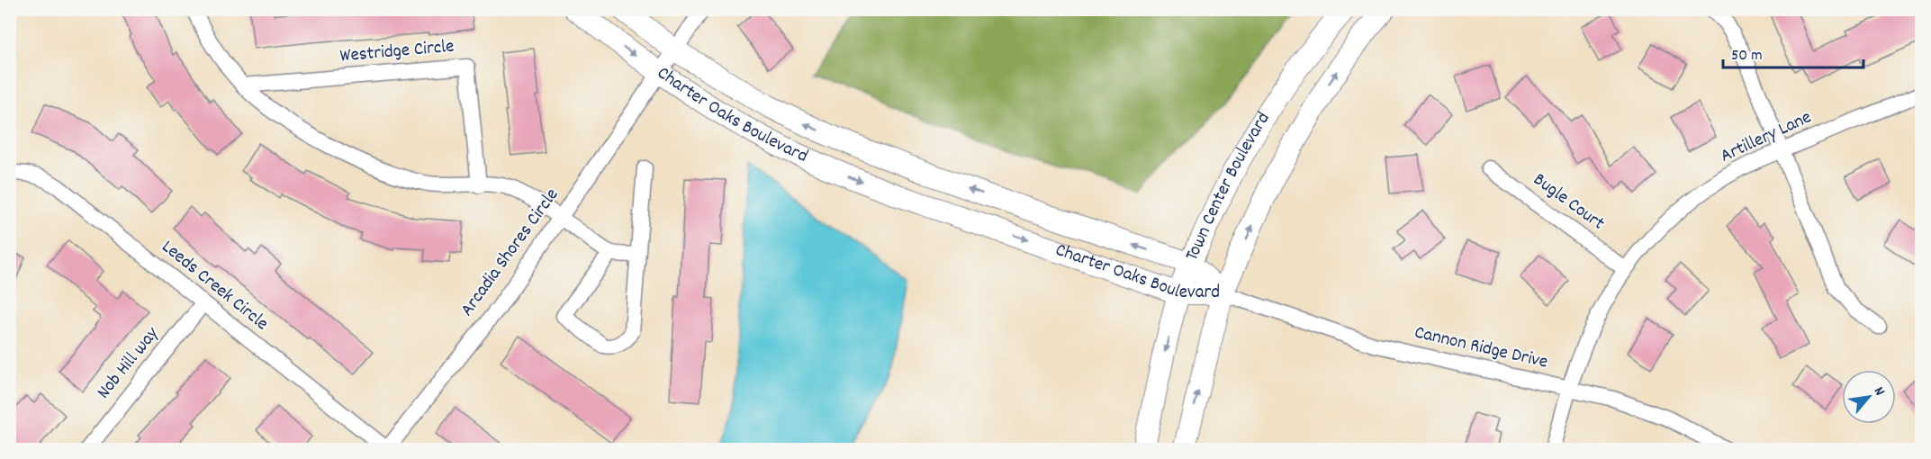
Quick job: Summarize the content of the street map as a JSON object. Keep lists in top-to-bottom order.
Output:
{
  "streets": {
    "street": [
      "Westridge Circle",
      "Charter Oaks Boulevard",
      "Artillery Lane",
      "Town Center Boulevard",
      "Bugle Court",
      "Arcadia Shores Circle",
      "Leeds Creek Circle",
      "Cannon Ridge Drive",
      "Nob Hill way"
    ]
  },
  "crossings": [
    ["Charter Oaks Boulevard", "Town Center Boulevard"],
    ["Charter Oaks Boulevard", "Arcadia Shores Circle"],
    ["Charter Oaks Boulevard", "Cannon Ridge Drive"],
    ["Artillery Lane", "Bugle Court"],
    ["Artillery Lane", "Cannon Ridge Drive"],
    ["Town Center Boulevard", "Cannon Ridge Drive"],
    ["Arcadia Shores Circle", "Leeds Creek Circle"],
    ["Leeds Creek Circle", "Nob Hill way"]
  ],
  "scale_bar": "50 m",
  "north": "top right"
}
